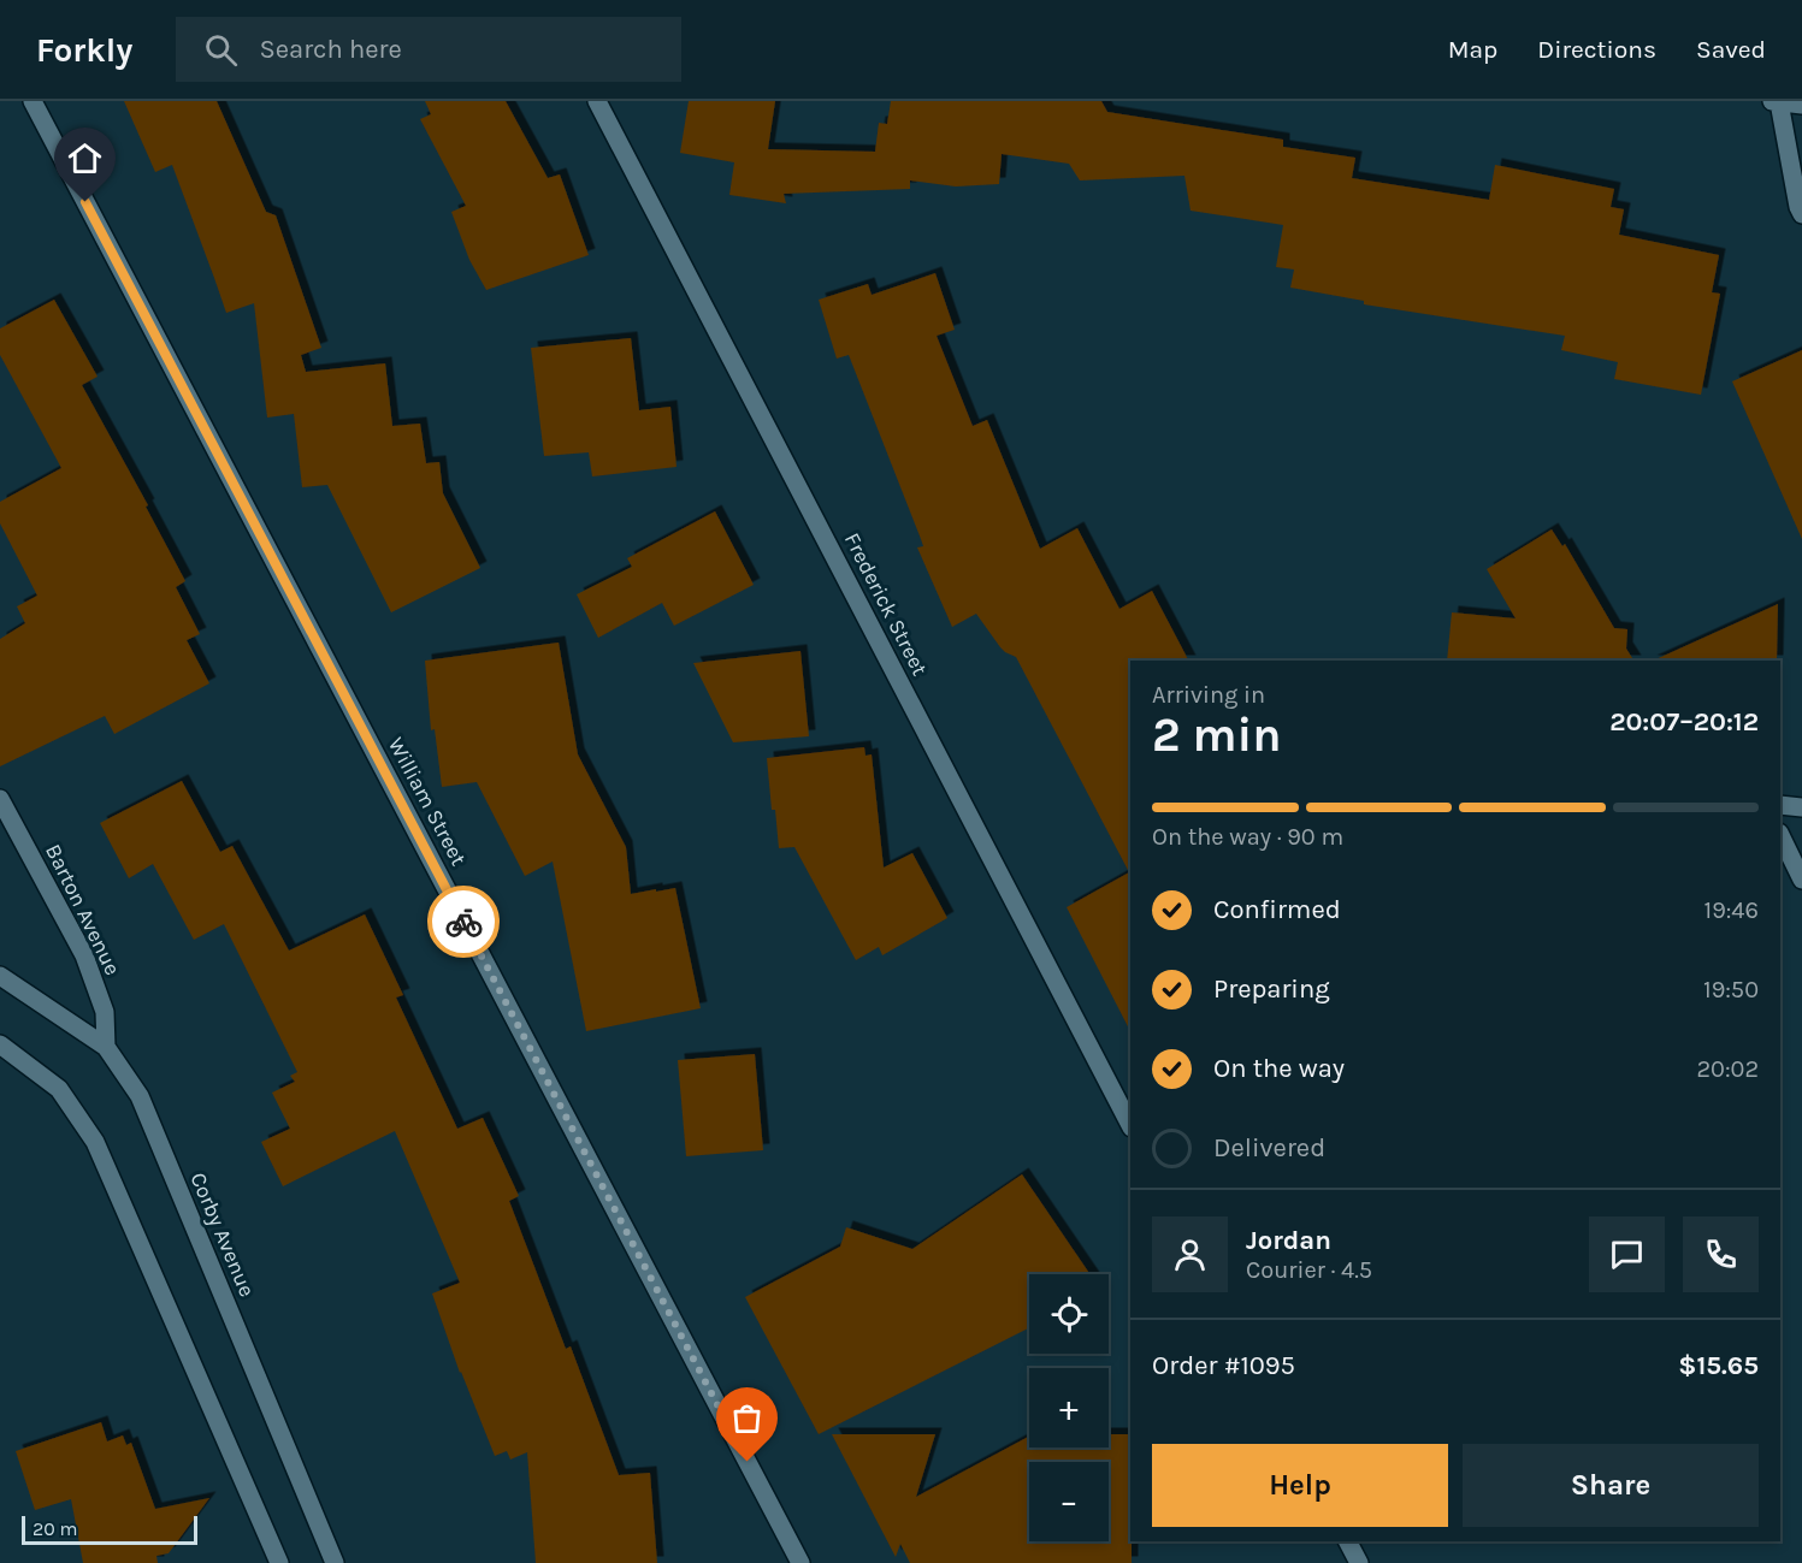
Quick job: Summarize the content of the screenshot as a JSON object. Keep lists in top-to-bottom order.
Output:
{
  "streets": {
    "street": [
      "Frederick Street",
      "William Street",
      "Barton Avenue",
      "Corby Avenue"
    ]
  },
  "crossings": [
    ["Barton Avenue", "Corby Avenue"]
  ],
  "scale_bar": "20 m",
  "page": {
    "header": "Forkly",
    "search": "Search here",
    "nav": ["Map", "Directions", "Saved"],
    "heading": ["2 min", "Arriving in", "20:07–20:12"],
    "panel": [
      "Jordan",
      "Courier · 4.5",
      "Order #1095",
      "$15.65"
    ],
    "bar": "On the way · 90 m",
    "list": [
      ["Confirmed", "19:46"],
      ["Preparing", "19:50"],
      ["On the way", "20:02"],
      "Delivered"
    ],
    "map_buttons": ["+", "−"],
    "buttons": ["Help", "Share"],
    "scale": "20 m"
  }
}
